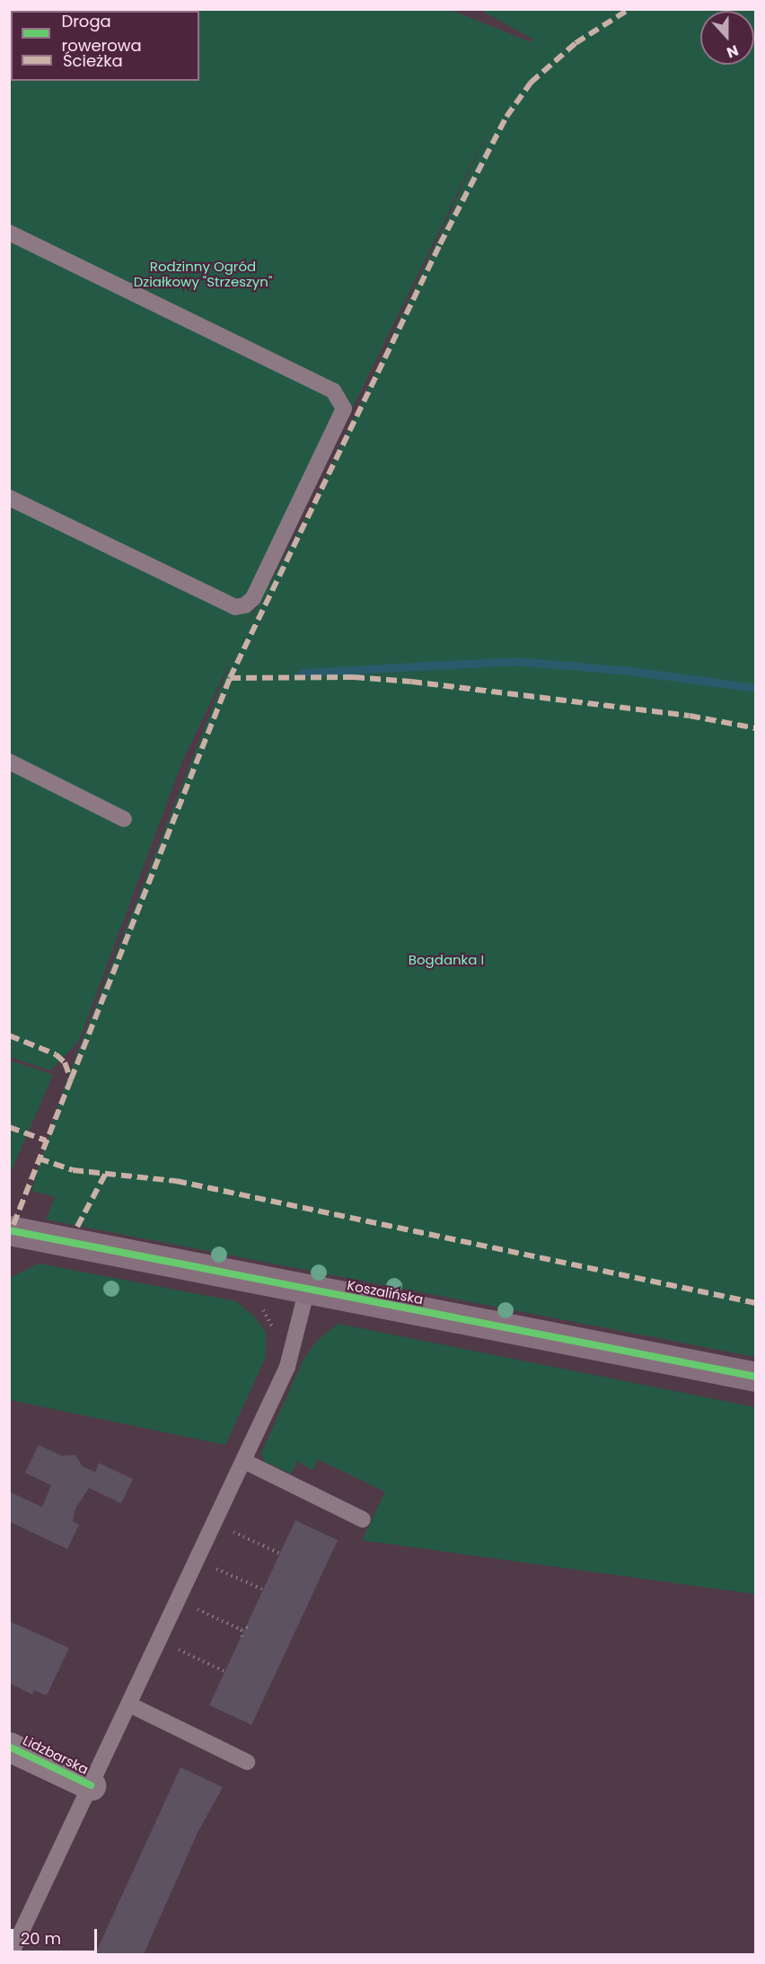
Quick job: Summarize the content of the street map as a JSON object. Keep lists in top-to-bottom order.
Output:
{
  "streets": {
    "street": ["Koszalińska", "Lidzbarska"]
  },
  "parks": ["Rodzinny Ogród Działkowy \"Strzeszyn\"", "Bogdanka I"],
  "legend": ["Droga rowerowa", "Ścieżka"],
  "scale_bar": "20 m",
  "north": "bottom"
}
